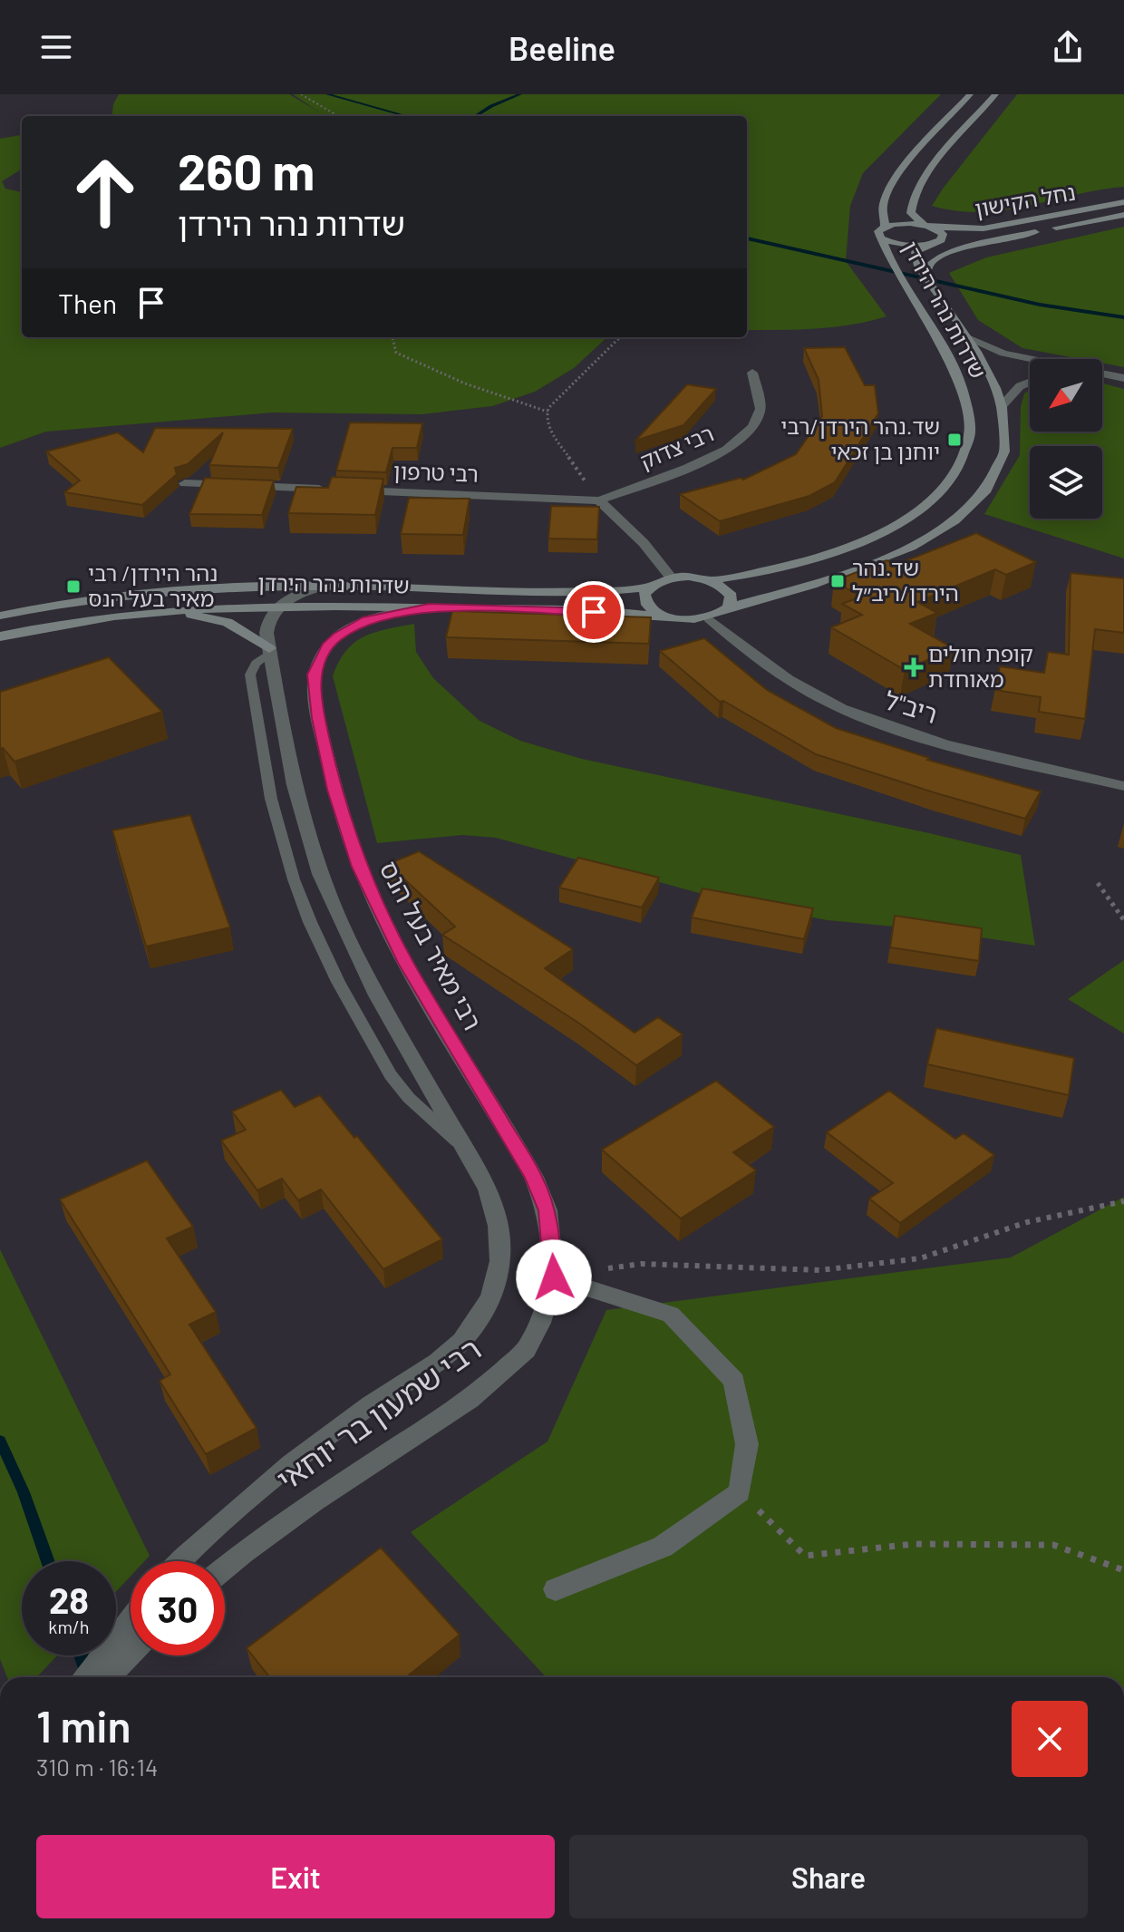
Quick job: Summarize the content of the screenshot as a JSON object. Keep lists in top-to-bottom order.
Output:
{
  "streets": {
    "main road": ["נחל הקישון", "שדרות נהר הירדן"],
    "street": [
      "רבי צדוק",
      "רבי טרפון",
      "ריב\"ל",
      "רבי מאיר בעל הנס",
      "רבי שמעון בר יוחאי"
    ]
  },
  "crossings": [
    ["נחל הקישון", "שדרות נהר הירדן"],
    ["שדרות נהר הירדן", "ריב\"ל"],
    ["שדרות נהר הירדן", "רבי מאיר בעל הנס"],
    ["רבי צדוק", "רבי טרפון"],
    ["רבי מאיר בעל הנס", "רבי שמעון בר יוחאי"]
  ],
  "places": {
    "transit": ["שד.נהר הירדן/רבי יוחנן בן זכאי", "שד.נהר הירדן/ריב״ל", "נהר הירדן/ רבי מאיר בעל הנס"],
    "health": ["קופת חולים מאוחדת"]
  },
  "north": "bottom left",
  "page": {
    "header": "Beeline",
    "turn": ["260 m", "שדרות נהר הירדן"],
    "then": "Then",
    "speed": "28 km/h",
    "limit": "30",
    "heading": ["1 min", "310 m · 16:14"],
    "buttons": ["Exit", "Share"]
  }
}
